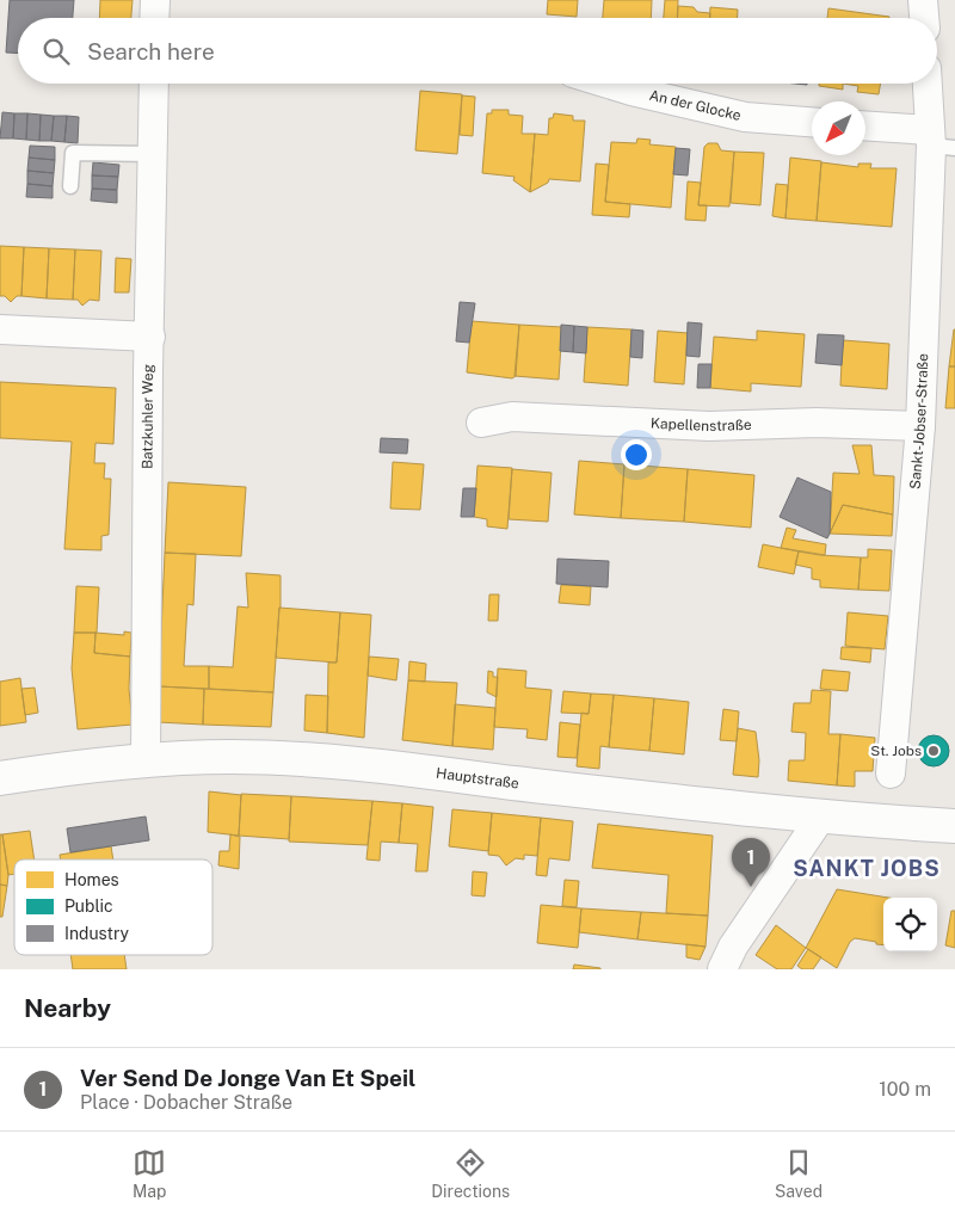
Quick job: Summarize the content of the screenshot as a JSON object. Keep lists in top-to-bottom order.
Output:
{
  "streets": {
    "main road": ["Hauptstraße"],
    "street": [
      "An der Glocke",
      "Batzkuhler Weg",
      "Sankt-Jobser-Straße",
      "Kapellenstraße"
    ]
  },
  "crossings": [
    ["Batzkuhler Weg", "Hauptstraße"],
    ["Sankt-Jobser-Straße", "Kapellenstraße"]
  ],
  "districts": ["SANKT JOBS"],
  "places": ["St. Jobs"],
  "legend": ["Homes", "Public", "Industry"],
  "north": "bottom left",
  "page": {
    "search": "Search here",
    "pins": "1",
    "heading": "Nearby",
    "list": [
      {
        "mark": "1",
        "name": "Ver Send De Jonge Van Et Speil",
        "note": "Place · Dobacher Straße",
        "value": "100 m"
      }
    ],
    "nav": ["Map", "Directions", "Saved"]
  }
}
